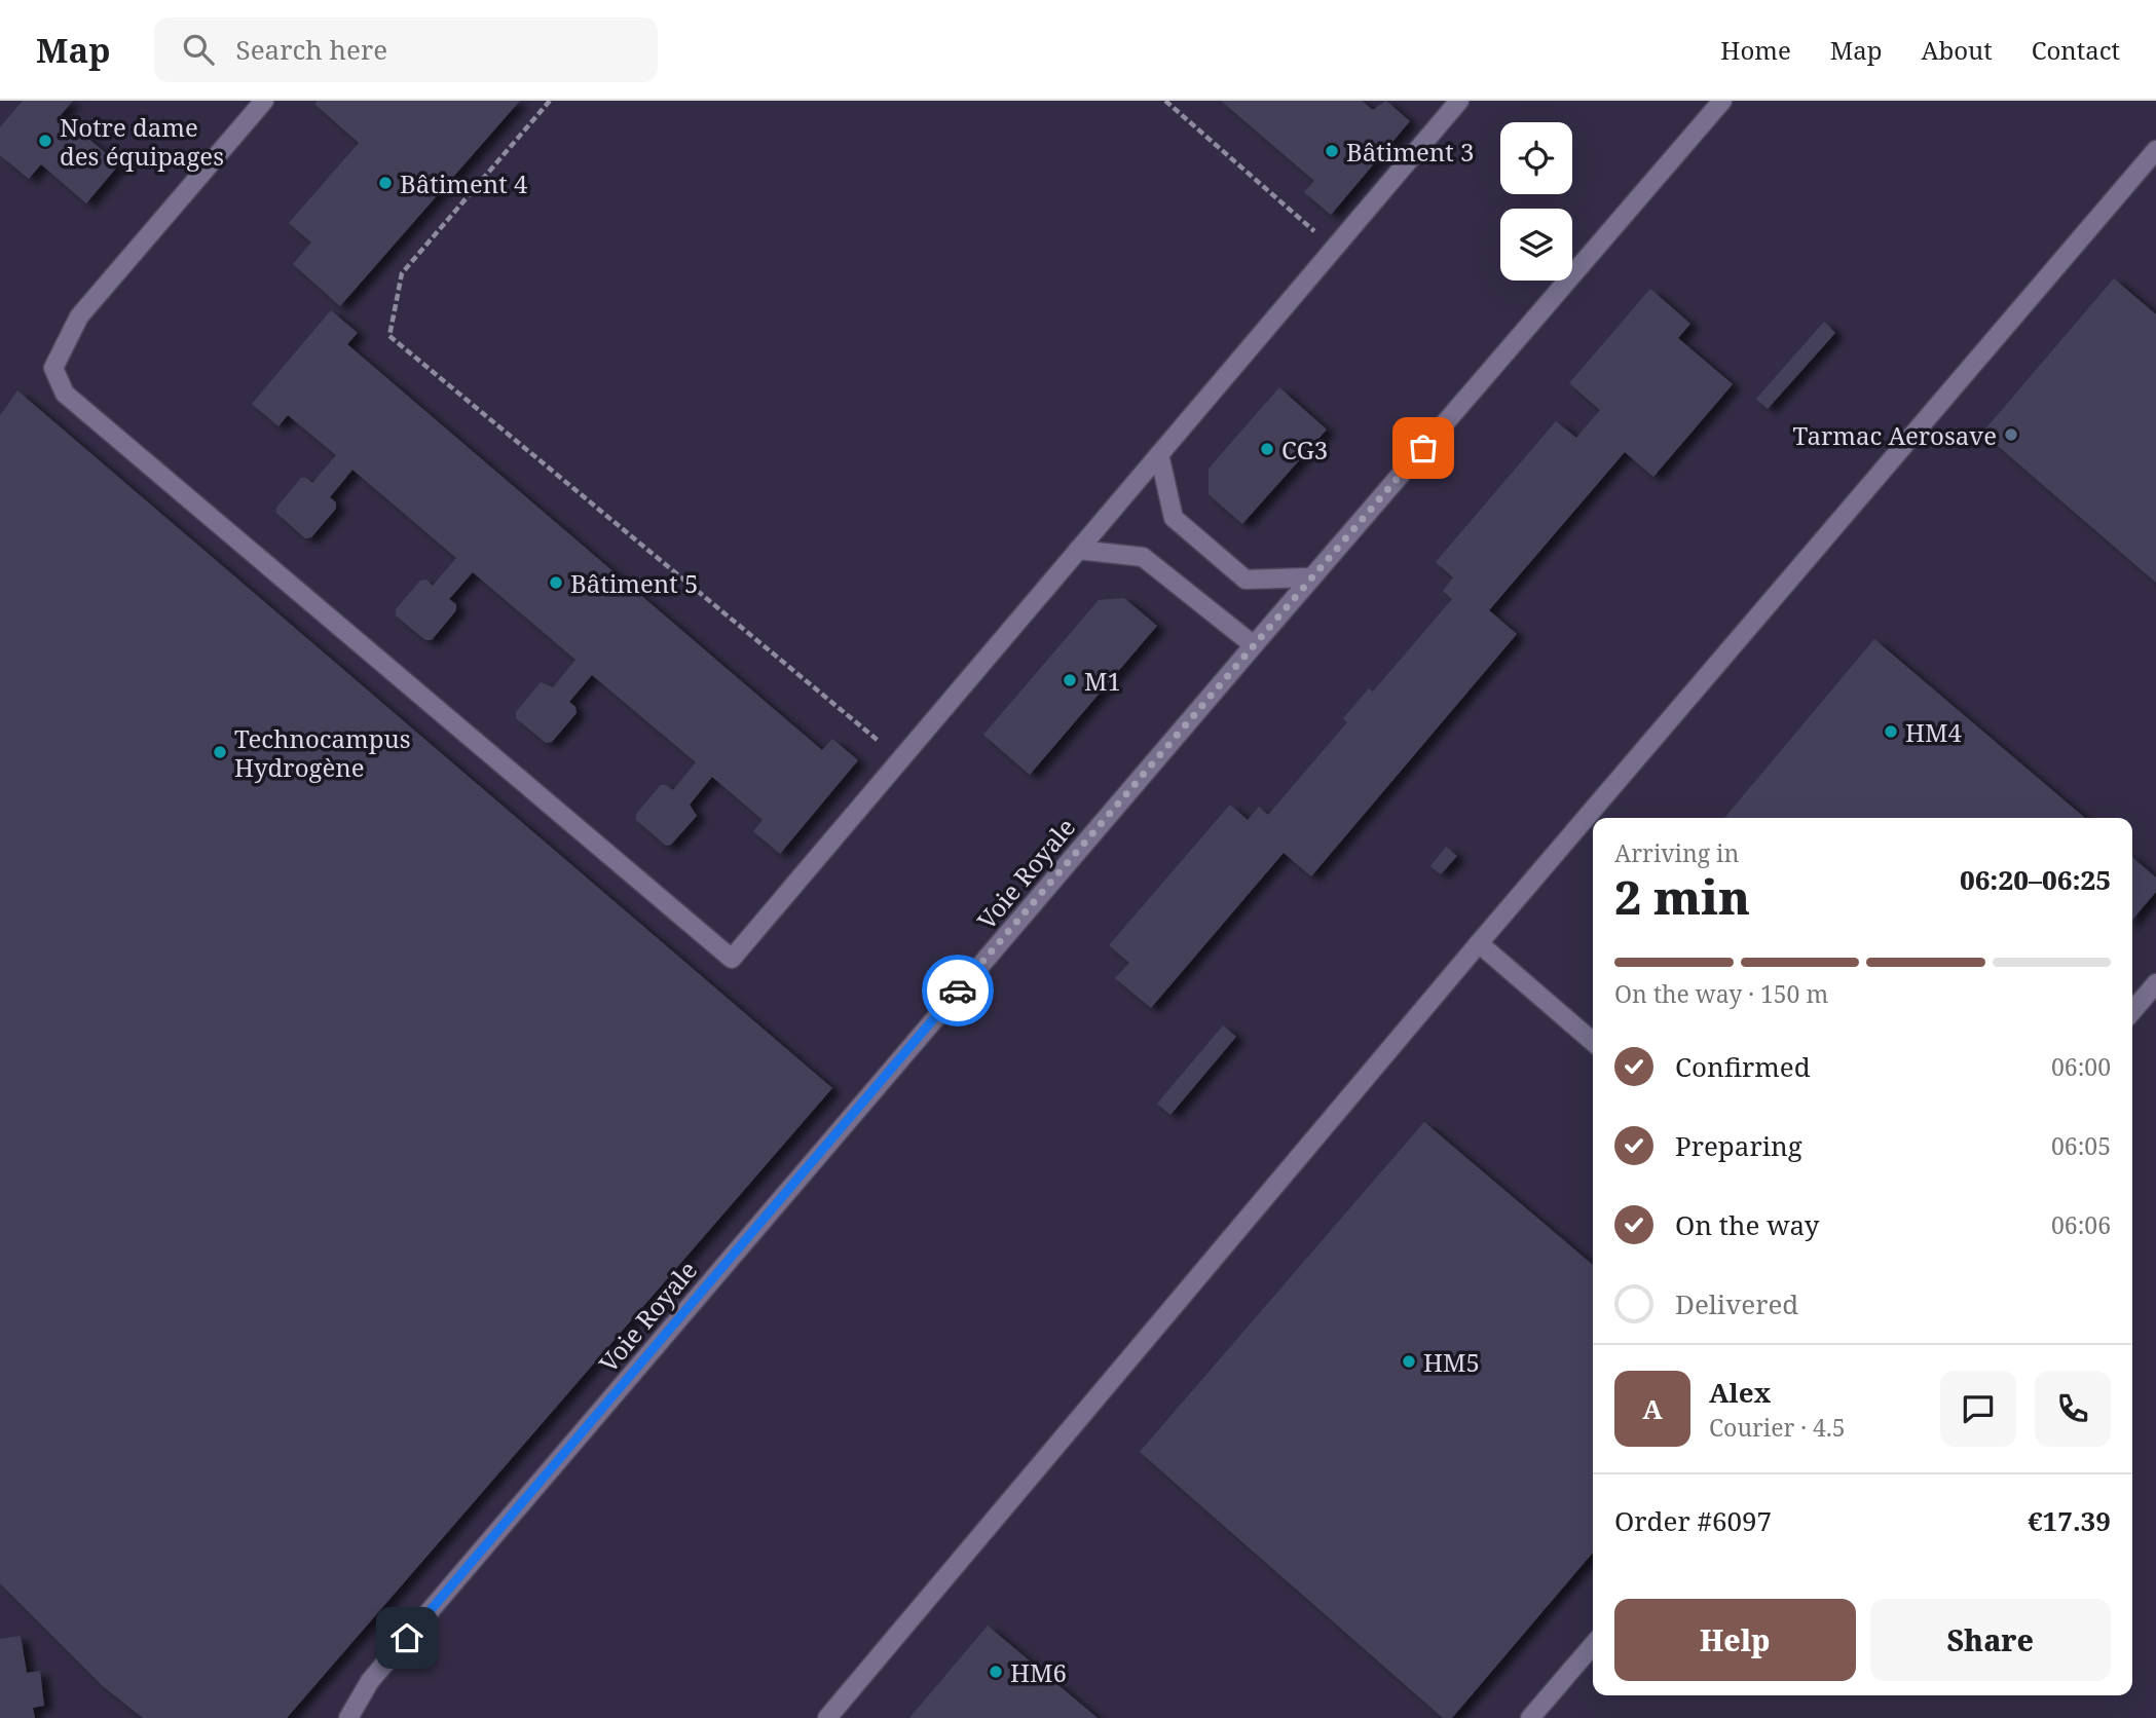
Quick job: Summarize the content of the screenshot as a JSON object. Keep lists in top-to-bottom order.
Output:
{
  "streets": {
    "lane": ["Voie Royale"]
  },
  "places": [
    "Notre dame des équipages",
    "Bâtiment 3",
    "Bâtiment 4",
    "Tarmac Aerosave",
    "CG3",
    "Bâtiment 5",
    "M1",
    "HM4",
    "Technocampus Hydrogène",
    "HM5",
    "HM6"
  ],
  "page": {
    "header": "Map",
    "search": "Search here",
    "nav": [
      "Home",
      "Map",
      "About",
      "Contact"
    ],
    "heading": ["2 min", "Arriving in", "06:20–06:25"],
    "panel": [
      "Alex",
      "Courier · 4.5",
      "Order #6097",
      "€17.39"
    ],
    "bar": "On the way · 150 m",
    "list": [
      ["Confirmed", "06:00"],
      ["Preparing", "06:05"],
      ["On the way", "06:06"],
      "Delivered"
    ],
    "round": "A",
    "buttons": ["Help", "Share"]
  }
}
